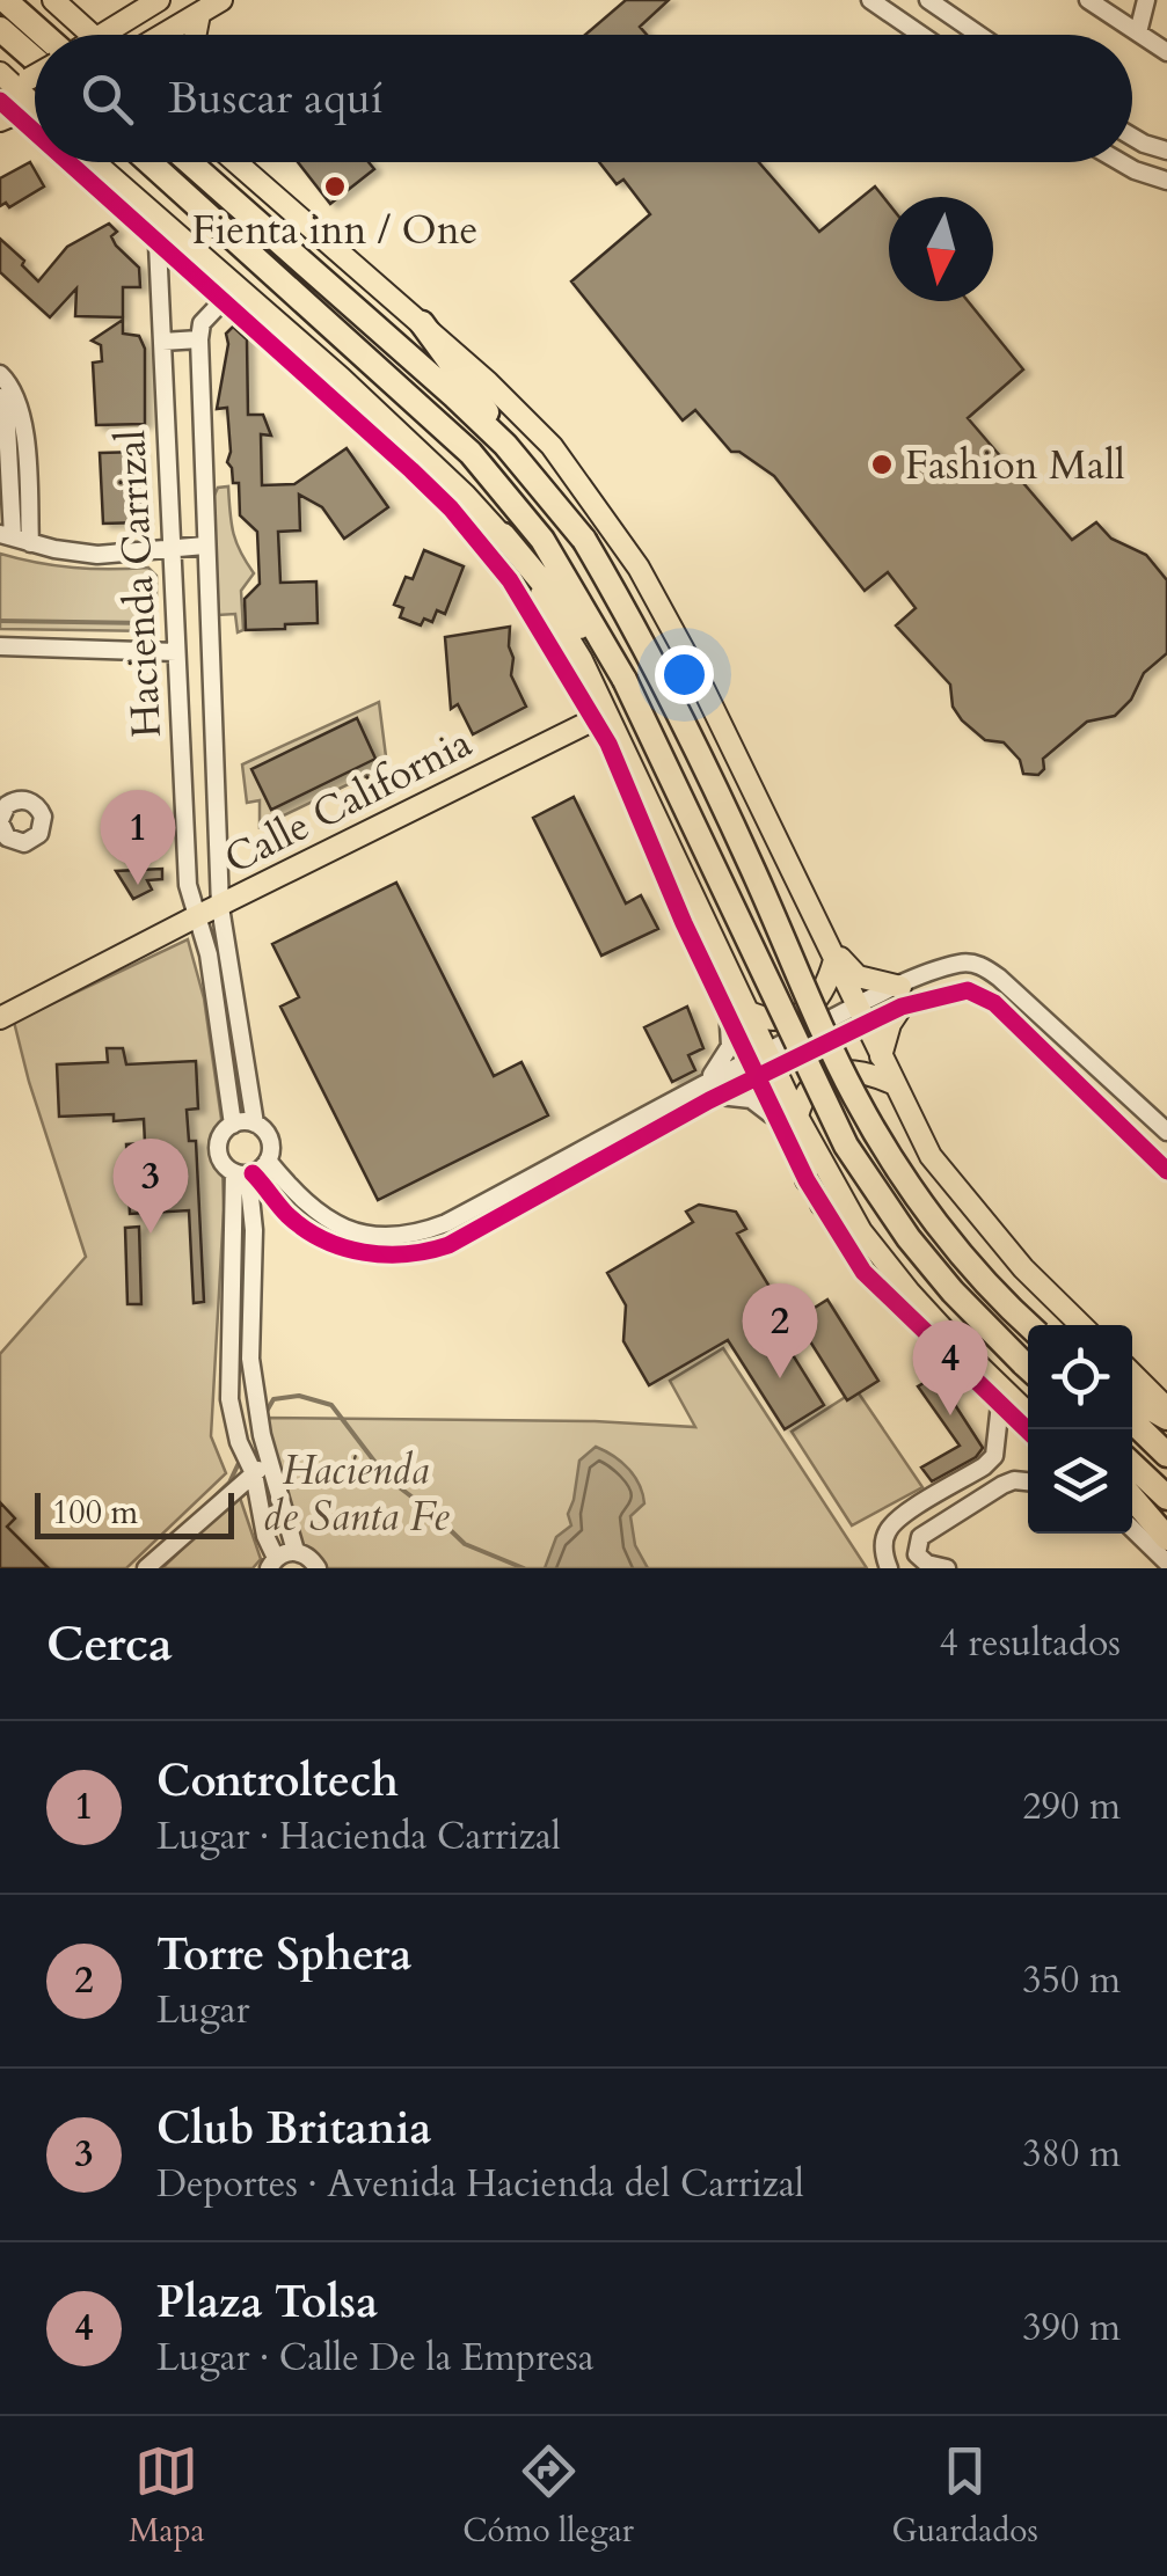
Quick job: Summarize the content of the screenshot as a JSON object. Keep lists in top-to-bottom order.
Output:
{
  "streets": {
    "main road": ["Calle California"],
    "street": ["Hacienda Carrizal"]
  },
  "crossings": [
    ["Hacienda Carrizal", "Calle California"]
  ],
  "parks": ["Hacienda de Santa Fe"],
  "places": ["Fienta inn / One", "Fashion Mall"],
  "scale_bar": "100 m",
  "north": "bottom",
  "page": {
    "search": "Buscar aquí",
    "pins": [
      "1",
      "3",
      "2",
      "4"
    ],
    "scale": "100 m",
    "heading": ["Cerca", "4 resultados"],
    "list": [
      {
        "mark": "1",
        "name": "Controltech",
        "note": "Lugar · Hacienda Carrizal",
        "value": "290 m"
      },
      {
        "mark": "2",
        "name": "Torre Sphera",
        "note": "Lugar",
        "value": "350 m"
      },
      {
        "mark": "3",
        "name": "Club Britania",
        "note": "Deportes · Avenida Hacienda del Carrizal",
        "value": "380 m"
      },
      {
        "mark": "4",
        "name": "Plaza Tolsa",
        "note": "Lugar · Calle De la Empresa",
        "value": "390 m"
      }
    ],
    "nav": ["Mapa", "Cómo llegar", "Guardados"]
  }
}
